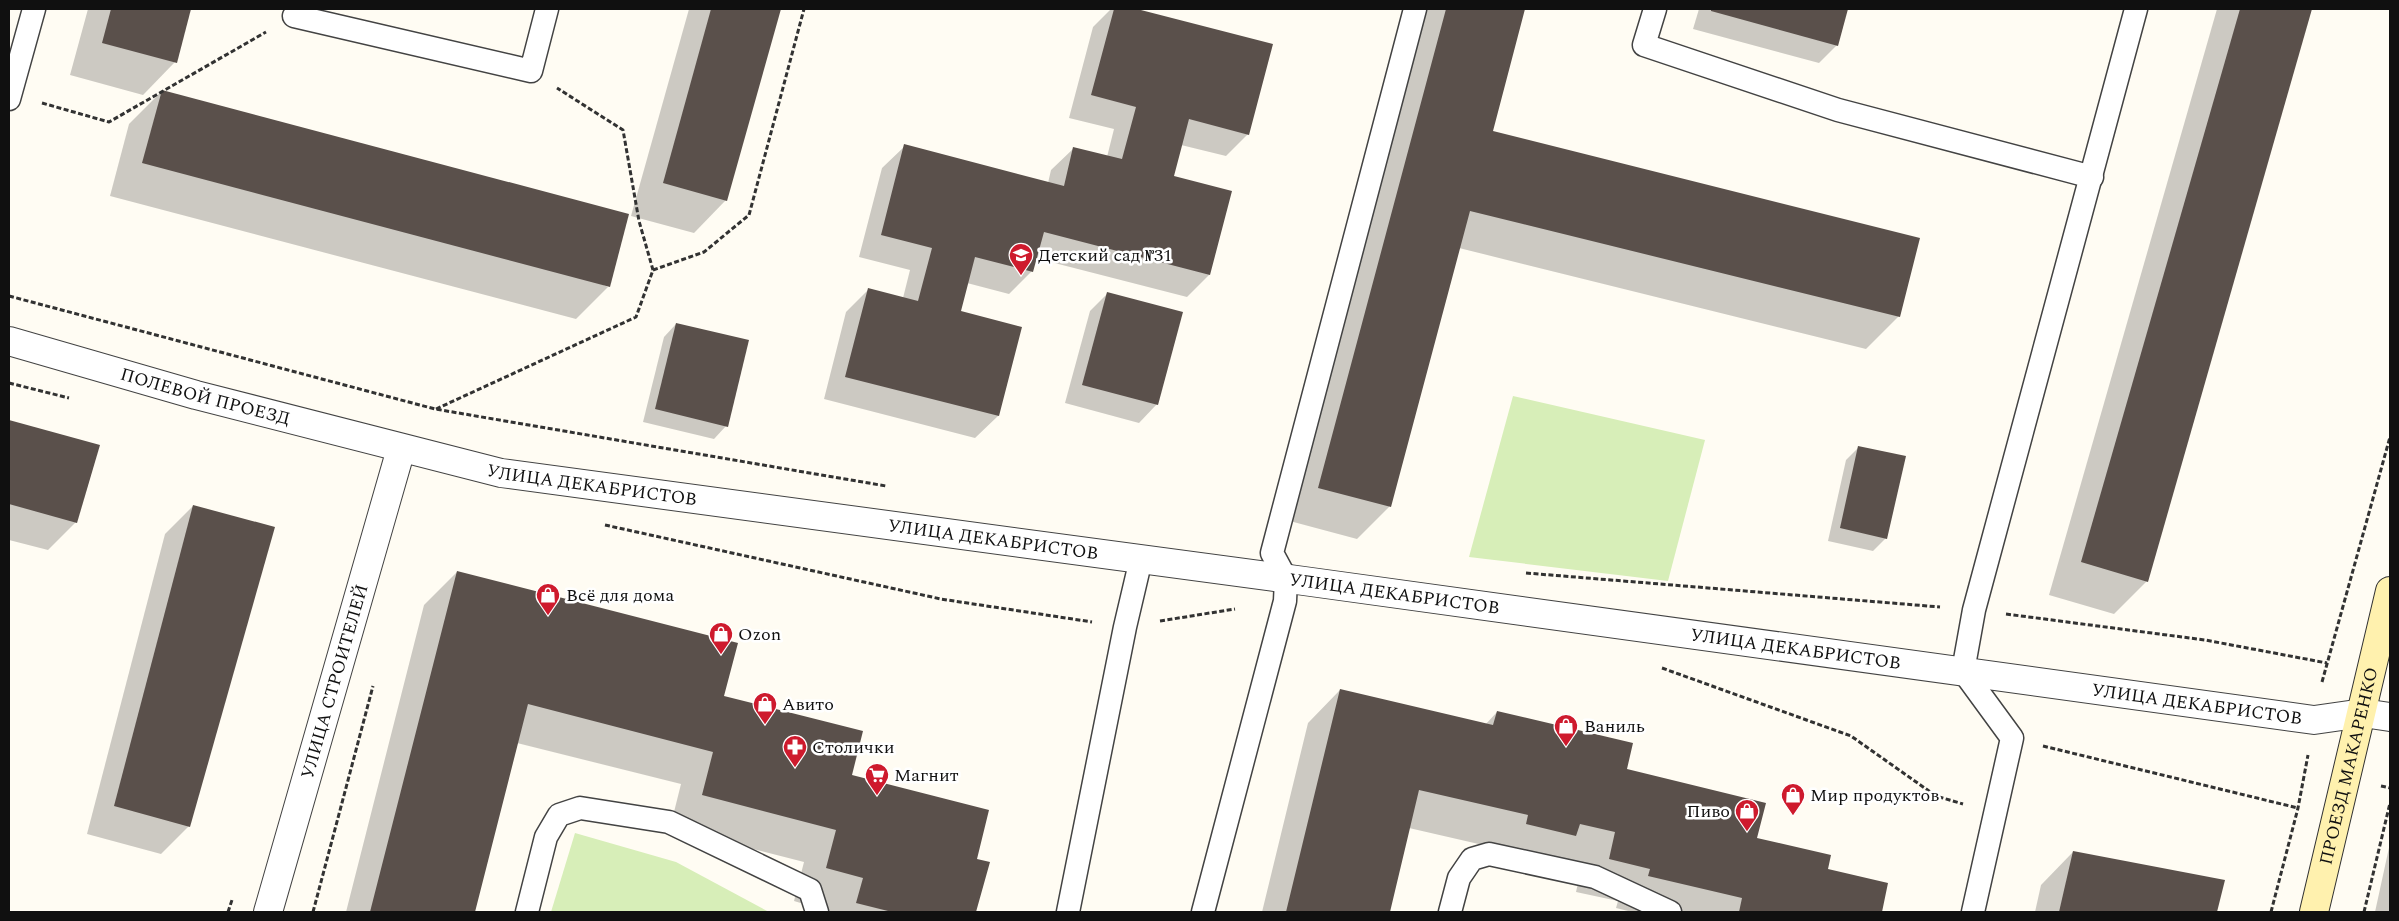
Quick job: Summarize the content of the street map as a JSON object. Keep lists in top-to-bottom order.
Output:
{
  "streets": {
    "street": [
      "ПОЛЕВОЙ ПРОЕЗД",
      "УЛИЦА ДЕКАБРИСТОВ",
      "УЛИЦА СТРОИТЕЛЕЙ",
      "ПРОЕЗД МАКАРЕНКО"
    ]
  },
  "crossings": [
    ["ПОЛЕВОЙ ПРОЕЗД", "УЛИЦА ДЕКАБРИСТОВ"],
    ["ПОЛЕВОЙ ПРОЕЗД", "УЛИЦА СТРОИТЕЛЕЙ"],
    ["УЛИЦА ДЕКАБРИСТОВ", "УЛИЦА СТРОИТЕЛЕЙ"],
    ["УЛИЦА ДЕКАБРИСТОВ", "ПРОЕЗД МАКАРЕНКО"]
  ],
  "places": {
    "school or university": ["Детский сад №31"],
    "shop": [
      "Всё для дома",
      "Ozon",
      "Авито",
      "Ваниль",
      "Мир продуктов",
      "Пиво"
    ],
    "pharmacy": ["Столички"],
    "supermarket": ["Магнит"]
  }
}
